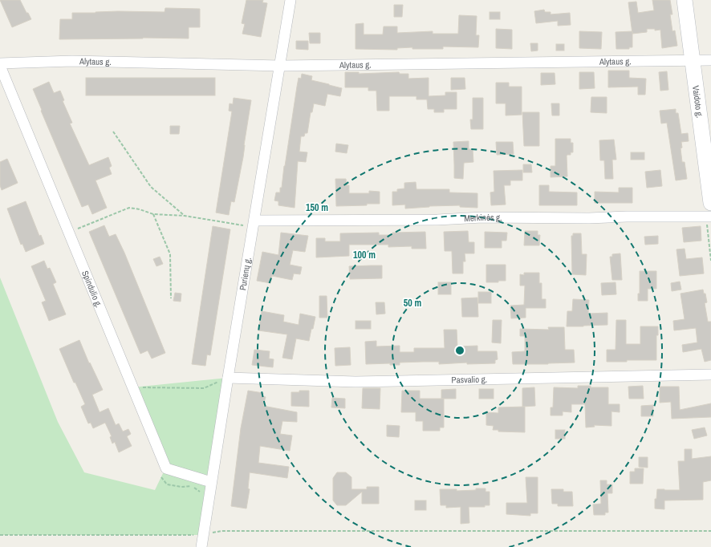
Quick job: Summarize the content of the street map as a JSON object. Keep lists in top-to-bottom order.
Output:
{
  "streets": {
    "main road": ["Vaidoto g."],
    "street": [
      "Alytaus g.",
      "Merkinės g.",
      "Purienų g.",
      "Spindulio g.",
      "Pasvalio g."
    ]
  },
  "crossings": [
    ["Alytaus g.", "Vaidoto g."],
    ["Alytaus g.", "Purienų g."],
    ["Merkinės g.", "Purienų g."],
    ["Purienų g.", "Spindulio g."],
    ["Purienų g.", "Pasvalio g."]
  ],
  "rings": ["150 m", "100 m", "50 m"]
}
